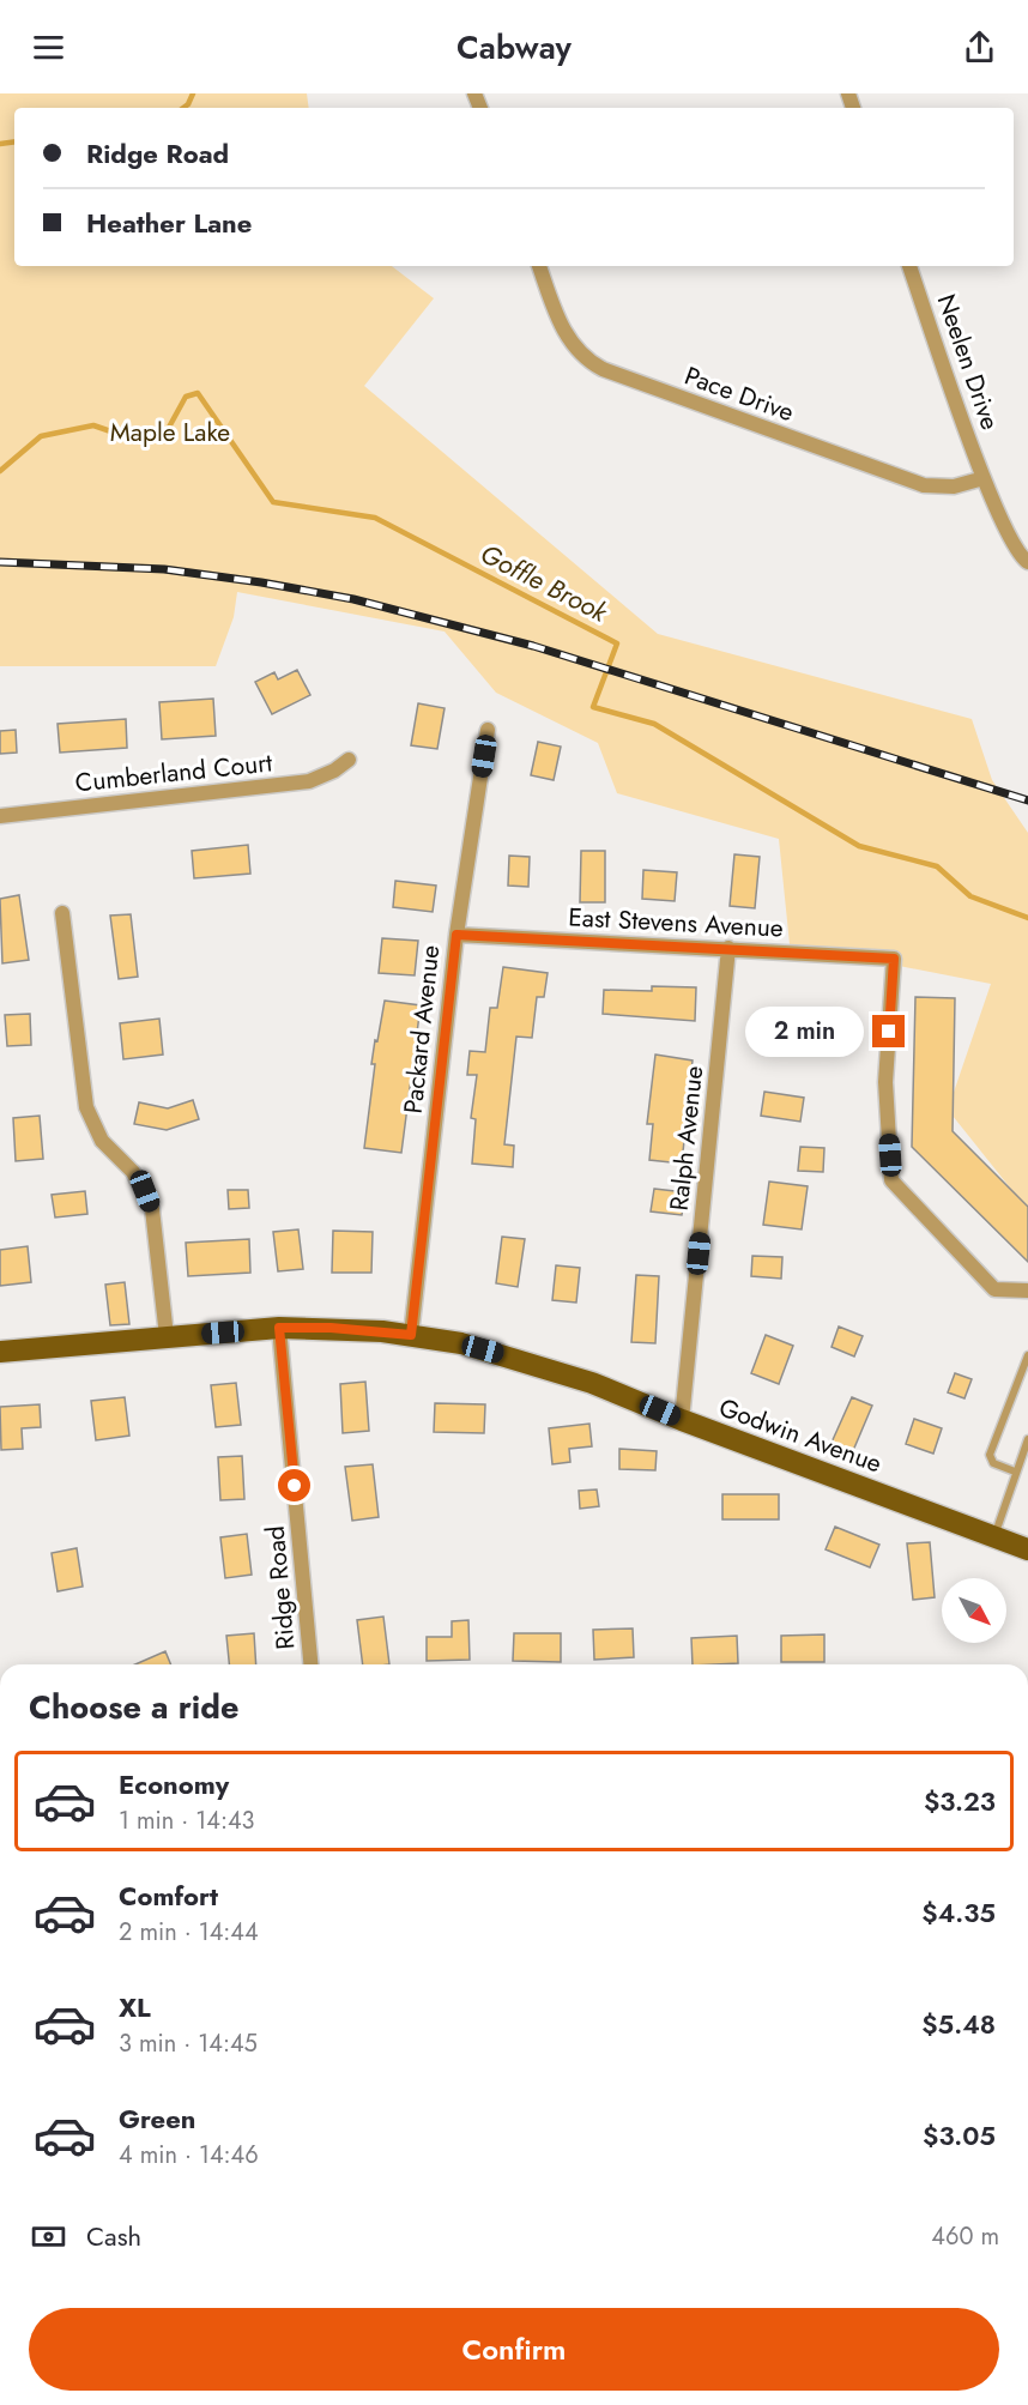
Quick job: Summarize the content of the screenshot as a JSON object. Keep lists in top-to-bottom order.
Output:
{
  "streets": {
    "main road": ["Godwin Avenue"],
    "street": [
      "Neelen Drive",
      "Pace Drive",
      "Cumberland Court",
      "East Stevens Avenue",
      "Packard Avenue",
      "Ralph Avenue",
      "Ridge Road"
    ]
  },
  "crossings": [
    ["Neelen Drive", "Pace Drive"],
    ["East Stevens Avenue", "Packard Avenue"],
    ["East Stevens Avenue", "Ralph Avenue"],
    ["Packard Avenue", "Godwin Avenue"],
    ["Ralph Avenue", "Godwin Avenue"],
    ["Godwin Avenue", "Ridge Road"]
  ],
  "water": ["Goffle Brook"],
  "parks": ["Maple Lake"],
  "north": "bottom right",
  "page": {
    "header": "Cabway",
    "banner": ["Ridge Road", "Heather Lane"],
    "bubble": "2 min",
    "heading": "Choose a ride",
    "list": [
      {
        "name": "Economy",
        "note": "1 min · 14:43",
        "value": "$3.23"
      },
      {
        "name": "Comfort",
        "note": "2 min · 14:44",
        "value": "$4.35"
      },
      {
        "name": "XL",
        "note": "3 min · 14:45",
        "value": "$5.48"
      },
      {
        "name": "Green",
        "note": "4 min · 14:46",
        "value": "$3.05"
      }
    ],
    "pay": ["Cash", "460 m"],
    "buttons": "Confirm"
  }
}
